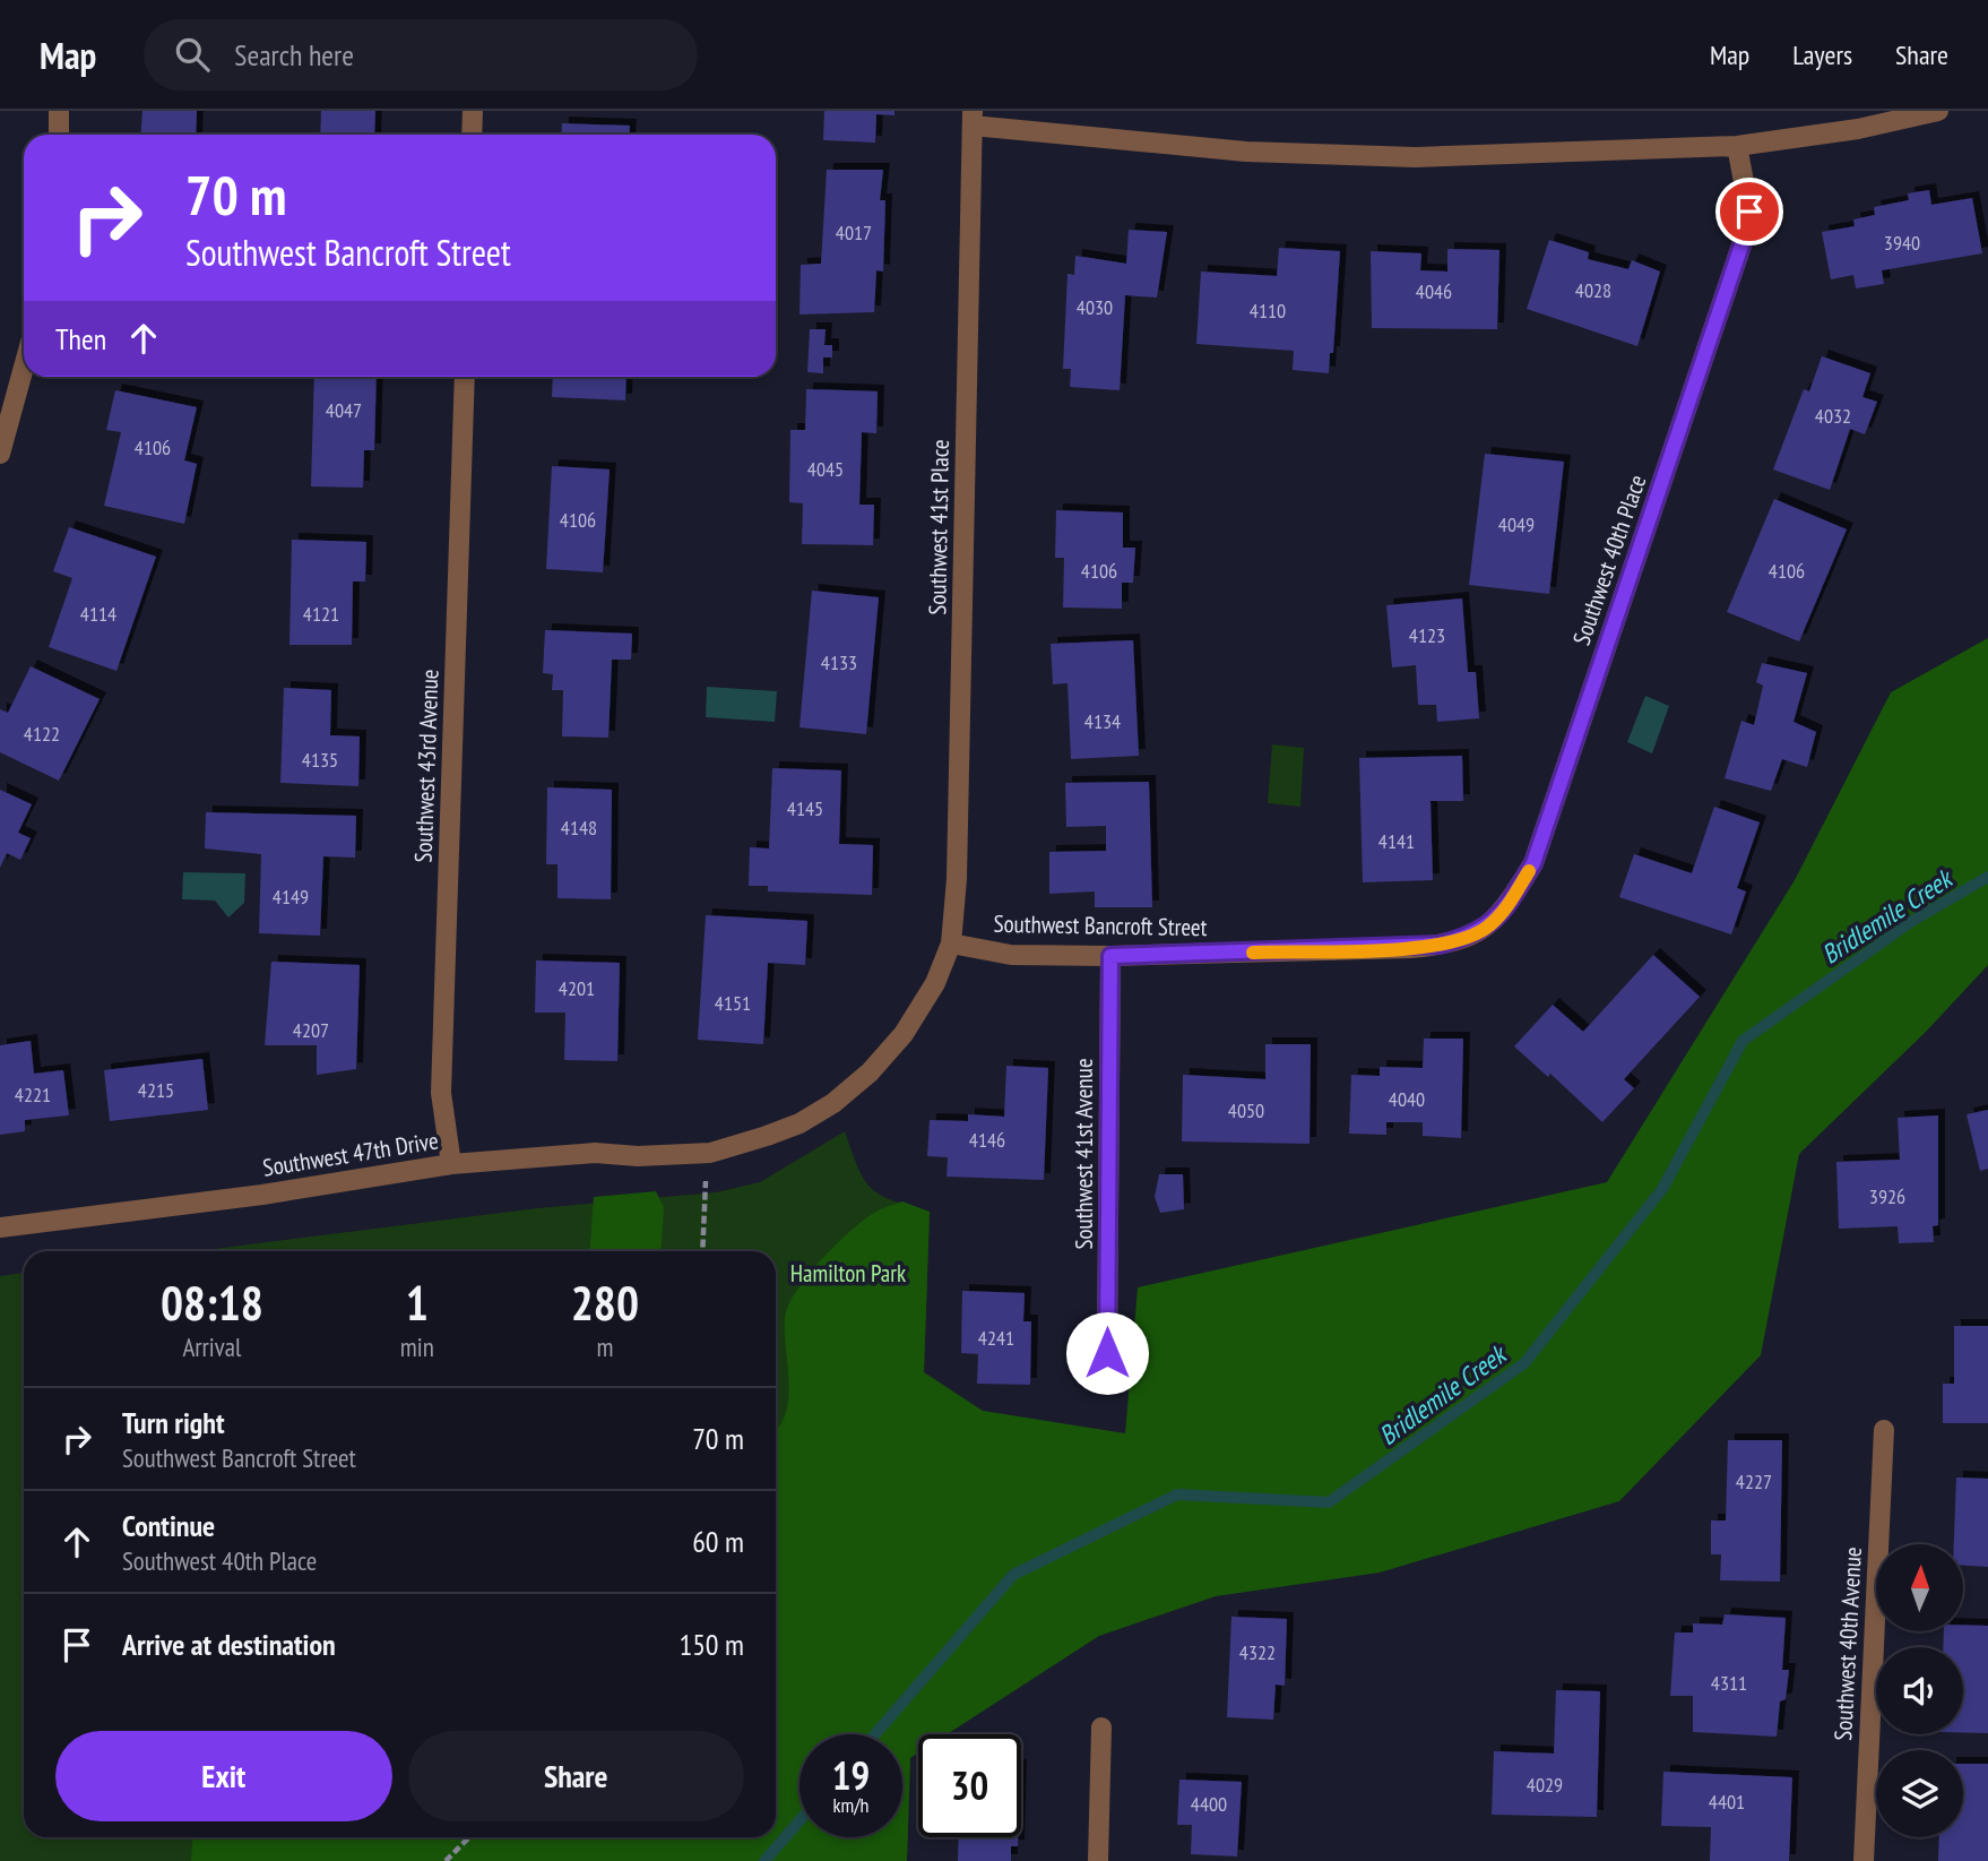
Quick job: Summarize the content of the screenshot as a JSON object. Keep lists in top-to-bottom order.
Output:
{
  "streets": {
    "street": [
      "Southwest 41st Place",
      "Southwest 40th Place",
      "Southwest 43rd Avenue",
      "Southwest Bancroft Street",
      "Southwest 47th Drive",
      "Southwest 41st Avenue",
      "Southwest 40th Avenue"
    ]
  },
  "crossings": [
    ["Southwest 41st Place", "Southwest Bancroft Street"],
    ["Southwest 40th Place", "Southwest Bancroft Street"],
    ["Southwest 43rd Avenue", "Southwest 47th Drive"],
    ["Southwest Bancroft Street", "Southwest 41st Avenue"]
  ],
  "water": ["Bridlemile Creek"],
  "parks": ["Hamilton Park"],
  "house_numbers": [
    "4017",
    "3940",
    "4028",
    "4046",
    "4030",
    "4110",
    "4047",
    "4032",
    "4106",
    "4045",
    "4106",
    "4049",
    "4106",
    "4106",
    "4114",
    "4121",
    "4123",
    "4133",
    "4134",
    "4122",
    "4135",
    "4145",
    "4148",
    "4141",
    "4149",
    "4201",
    "4151",
    "4207",
    "4215",
    "4221",
    "4040",
    "4050",
    "4146",
    "3926",
    "4241",
    "4227",
    "4322",
    "4311",
    "4029",
    "4401",
    "4400"
  ],
  "north": "top",
  "page": {
    "header": "Map",
    "search": "Search here",
    "nav": ["Map", "Layers", "Share"],
    "turn": ["70 m", "Southwest Bancroft Street"],
    "then": "Then",
    "eta": [
      "08:18",
      "Arrival",
      "1",
      "min",
      "280",
      "m"
    ],
    "list": [
      {
        "name": "Turn right",
        "note": "Southwest Bancroft Street",
        "value": "70 m"
      },
      {
        "name": "Continue",
        "note": "Southwest 40th Place",
        "value": "60 m"
      },
      {
        "name": "Arrive at destination",
        "value": "150 m"
      }
    ],
    "buttons": ["Exit", "Share"],
    "speed": "19 km/h",
    "limit": "30"
  }
}
